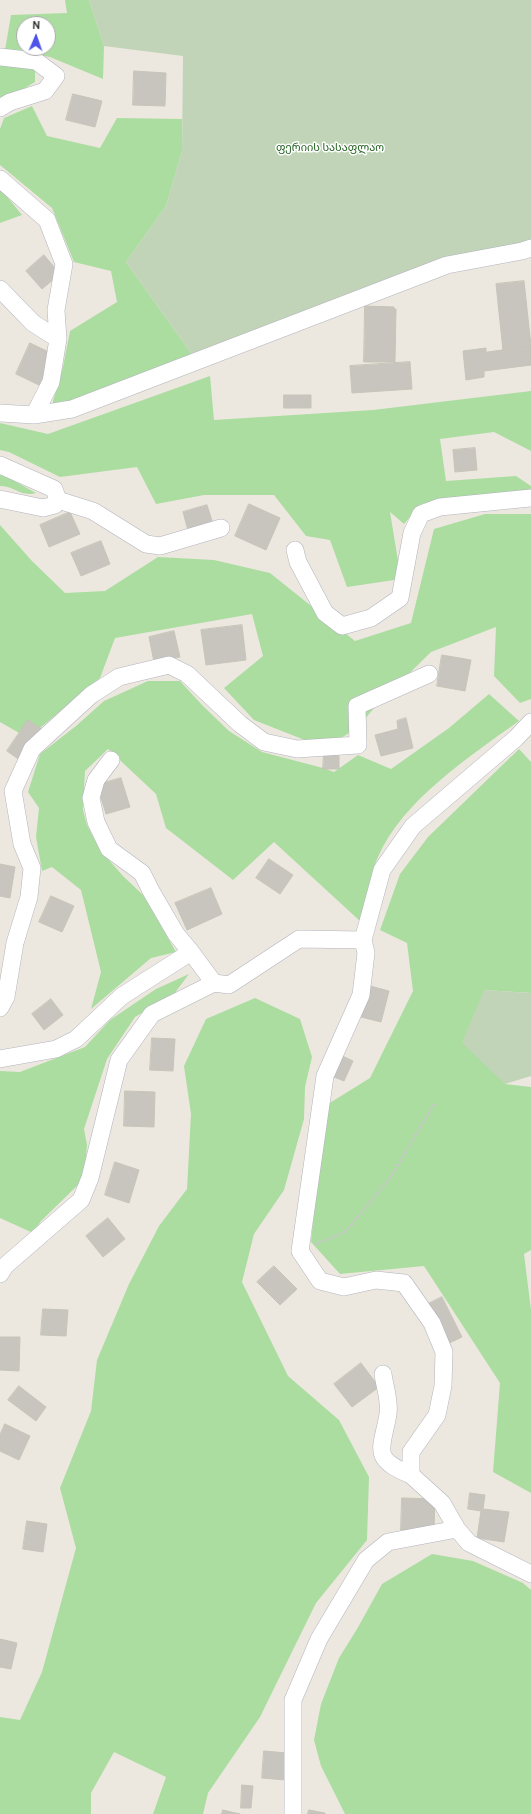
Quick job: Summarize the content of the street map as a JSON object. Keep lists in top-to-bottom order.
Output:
{
  "parks": ["ფერიის სასაფლაო"],
  "north": "top"
}
